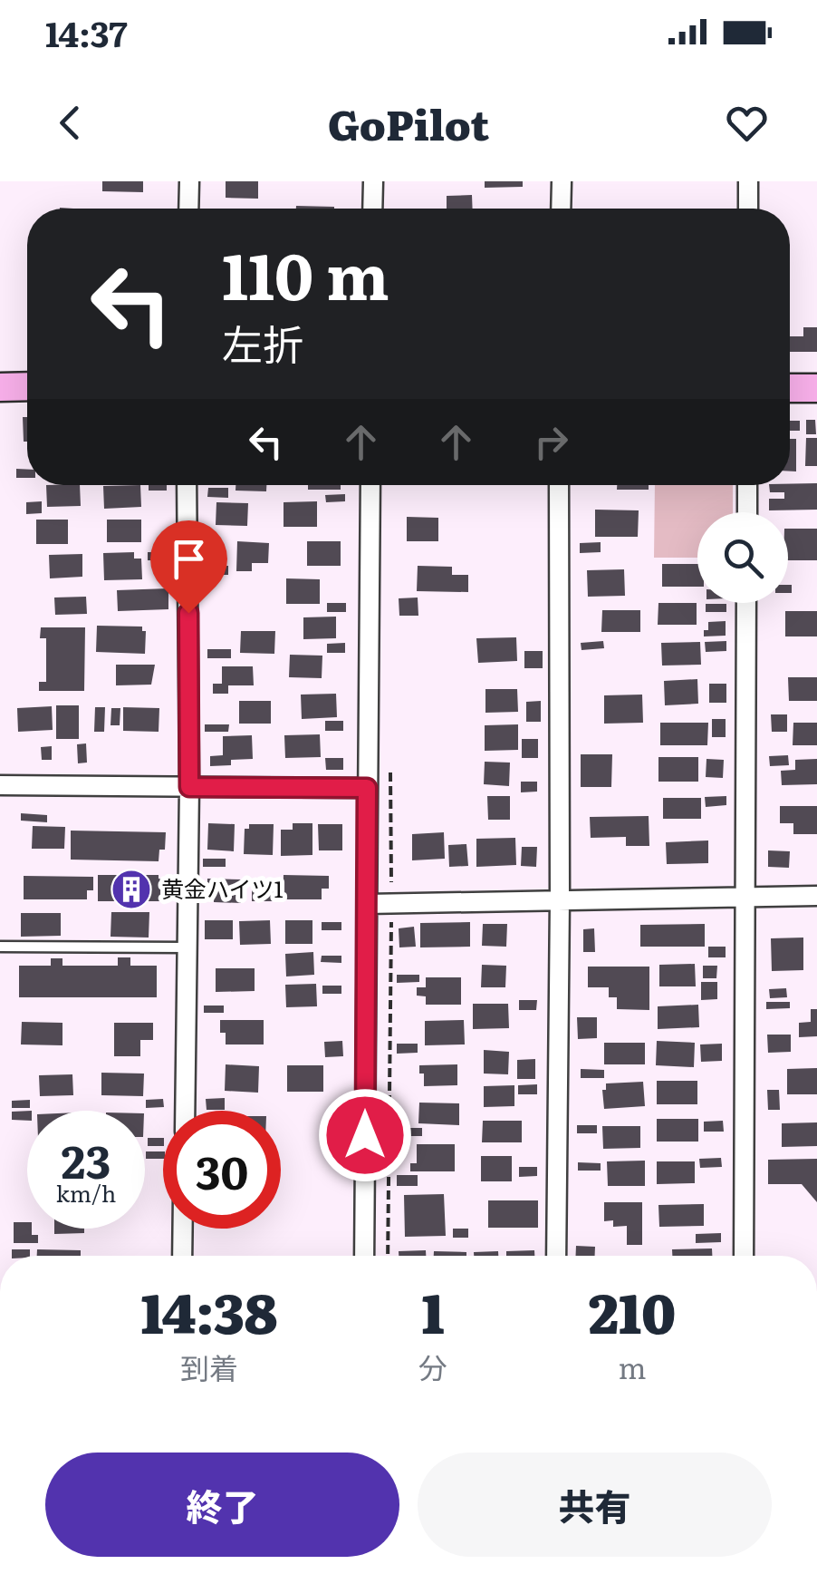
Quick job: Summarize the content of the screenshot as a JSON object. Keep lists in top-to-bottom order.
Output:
{
  "places": {
    "building": ["黄金ハイツ1"]
  },
  "page": {
    "status": "14:37",
    "header": "GoPilot",
    "turn": ["110 m", "左折"],
    "speed": "23 km/h",
    "limit": "30",
    "eta": [
      "14:38",
      "到着",
      "1",
      "分",
      "210",
      "m"
    ],
    "buttons": ["終了", "共有"]
  }
}
